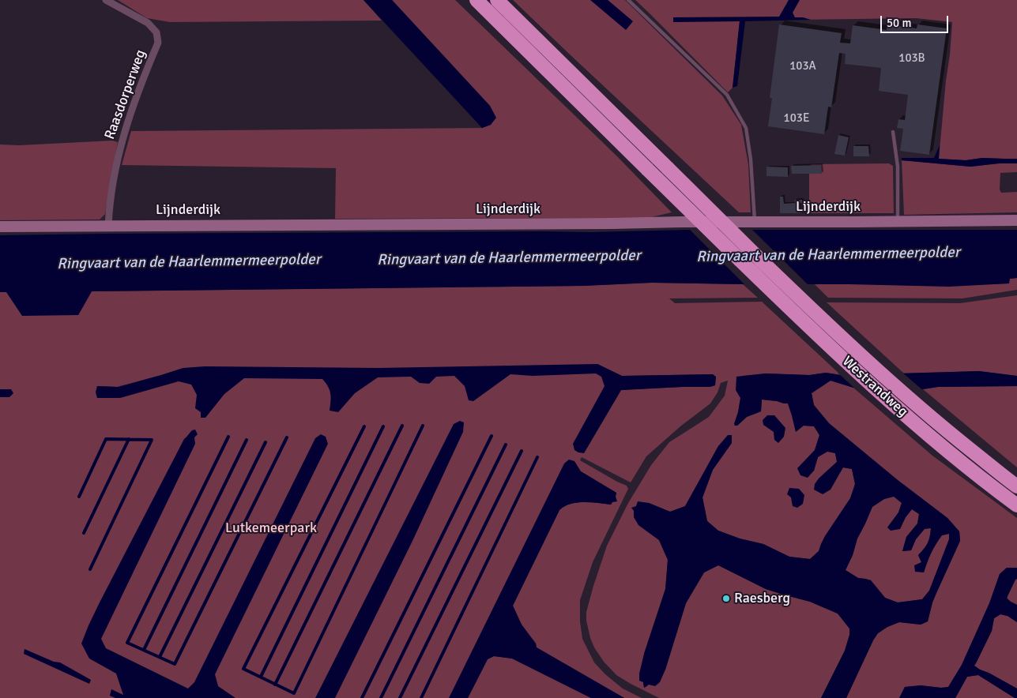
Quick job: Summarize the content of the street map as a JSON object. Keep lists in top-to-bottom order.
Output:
{
  "streets": {
    "highway": ["Westrandweg"],
    "street": ["Raasdorperweg", "Lijnderdijk"]
  },
  "crossings": [
    ["Raasdorperweg", "Lijnderdijk"]
  ],
  "water": ["Ringvaart van de Haarlemmermeerpolder"],
  "parks": ["Lutkemeerpark"],
  "places": ["Raesberg"],
  "house_numbers": ["103B", "103A", "103E"],
  "scale_bar": "50 m"
}
